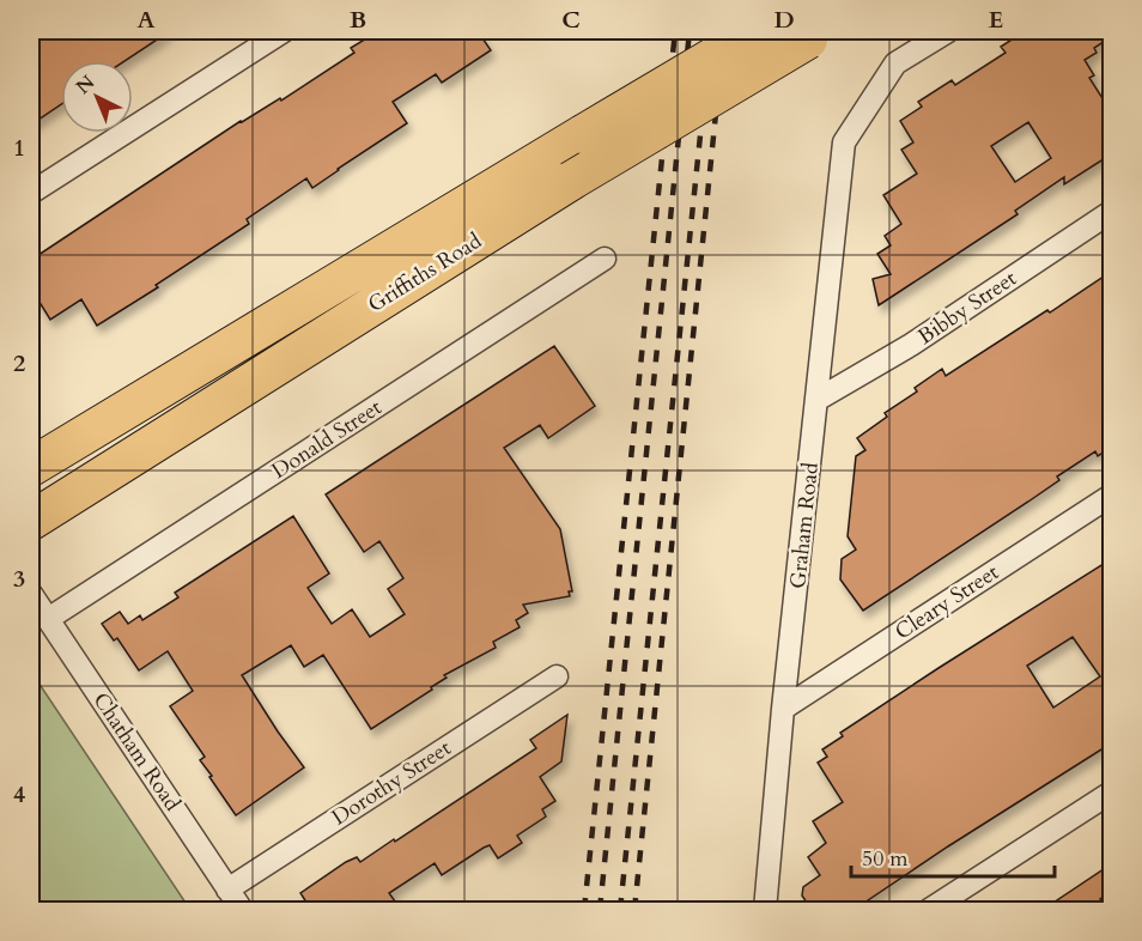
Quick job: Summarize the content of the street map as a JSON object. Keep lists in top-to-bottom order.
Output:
{
  "streets": {
    "highway": ["Griffiths Road"],
    "street": [
      "Bibby Street",
      "Donald Street",
      "Graham Road",
      "Cleary Street",
      "Chatham Road",
      "Dorothy Street"
    ]
  },
  "crossings": [
    ["Bibby Street", "Graham Road"],
    ["Donald Street", "Chatham Road"],
    ["Graham Road", "Cleary Street"],
    ["Chatham Road", "Dorothy Street"]
  ],
  "scale_bar": "50 m",
  "north": "top left",
  "grid": {
    "columns": [
      "A",
      "B",
      "C",
      "D",
      "E"
    ],
    "rows": [
      "1",
      "2",
      "3",
      "4"
    ]
  }
}
